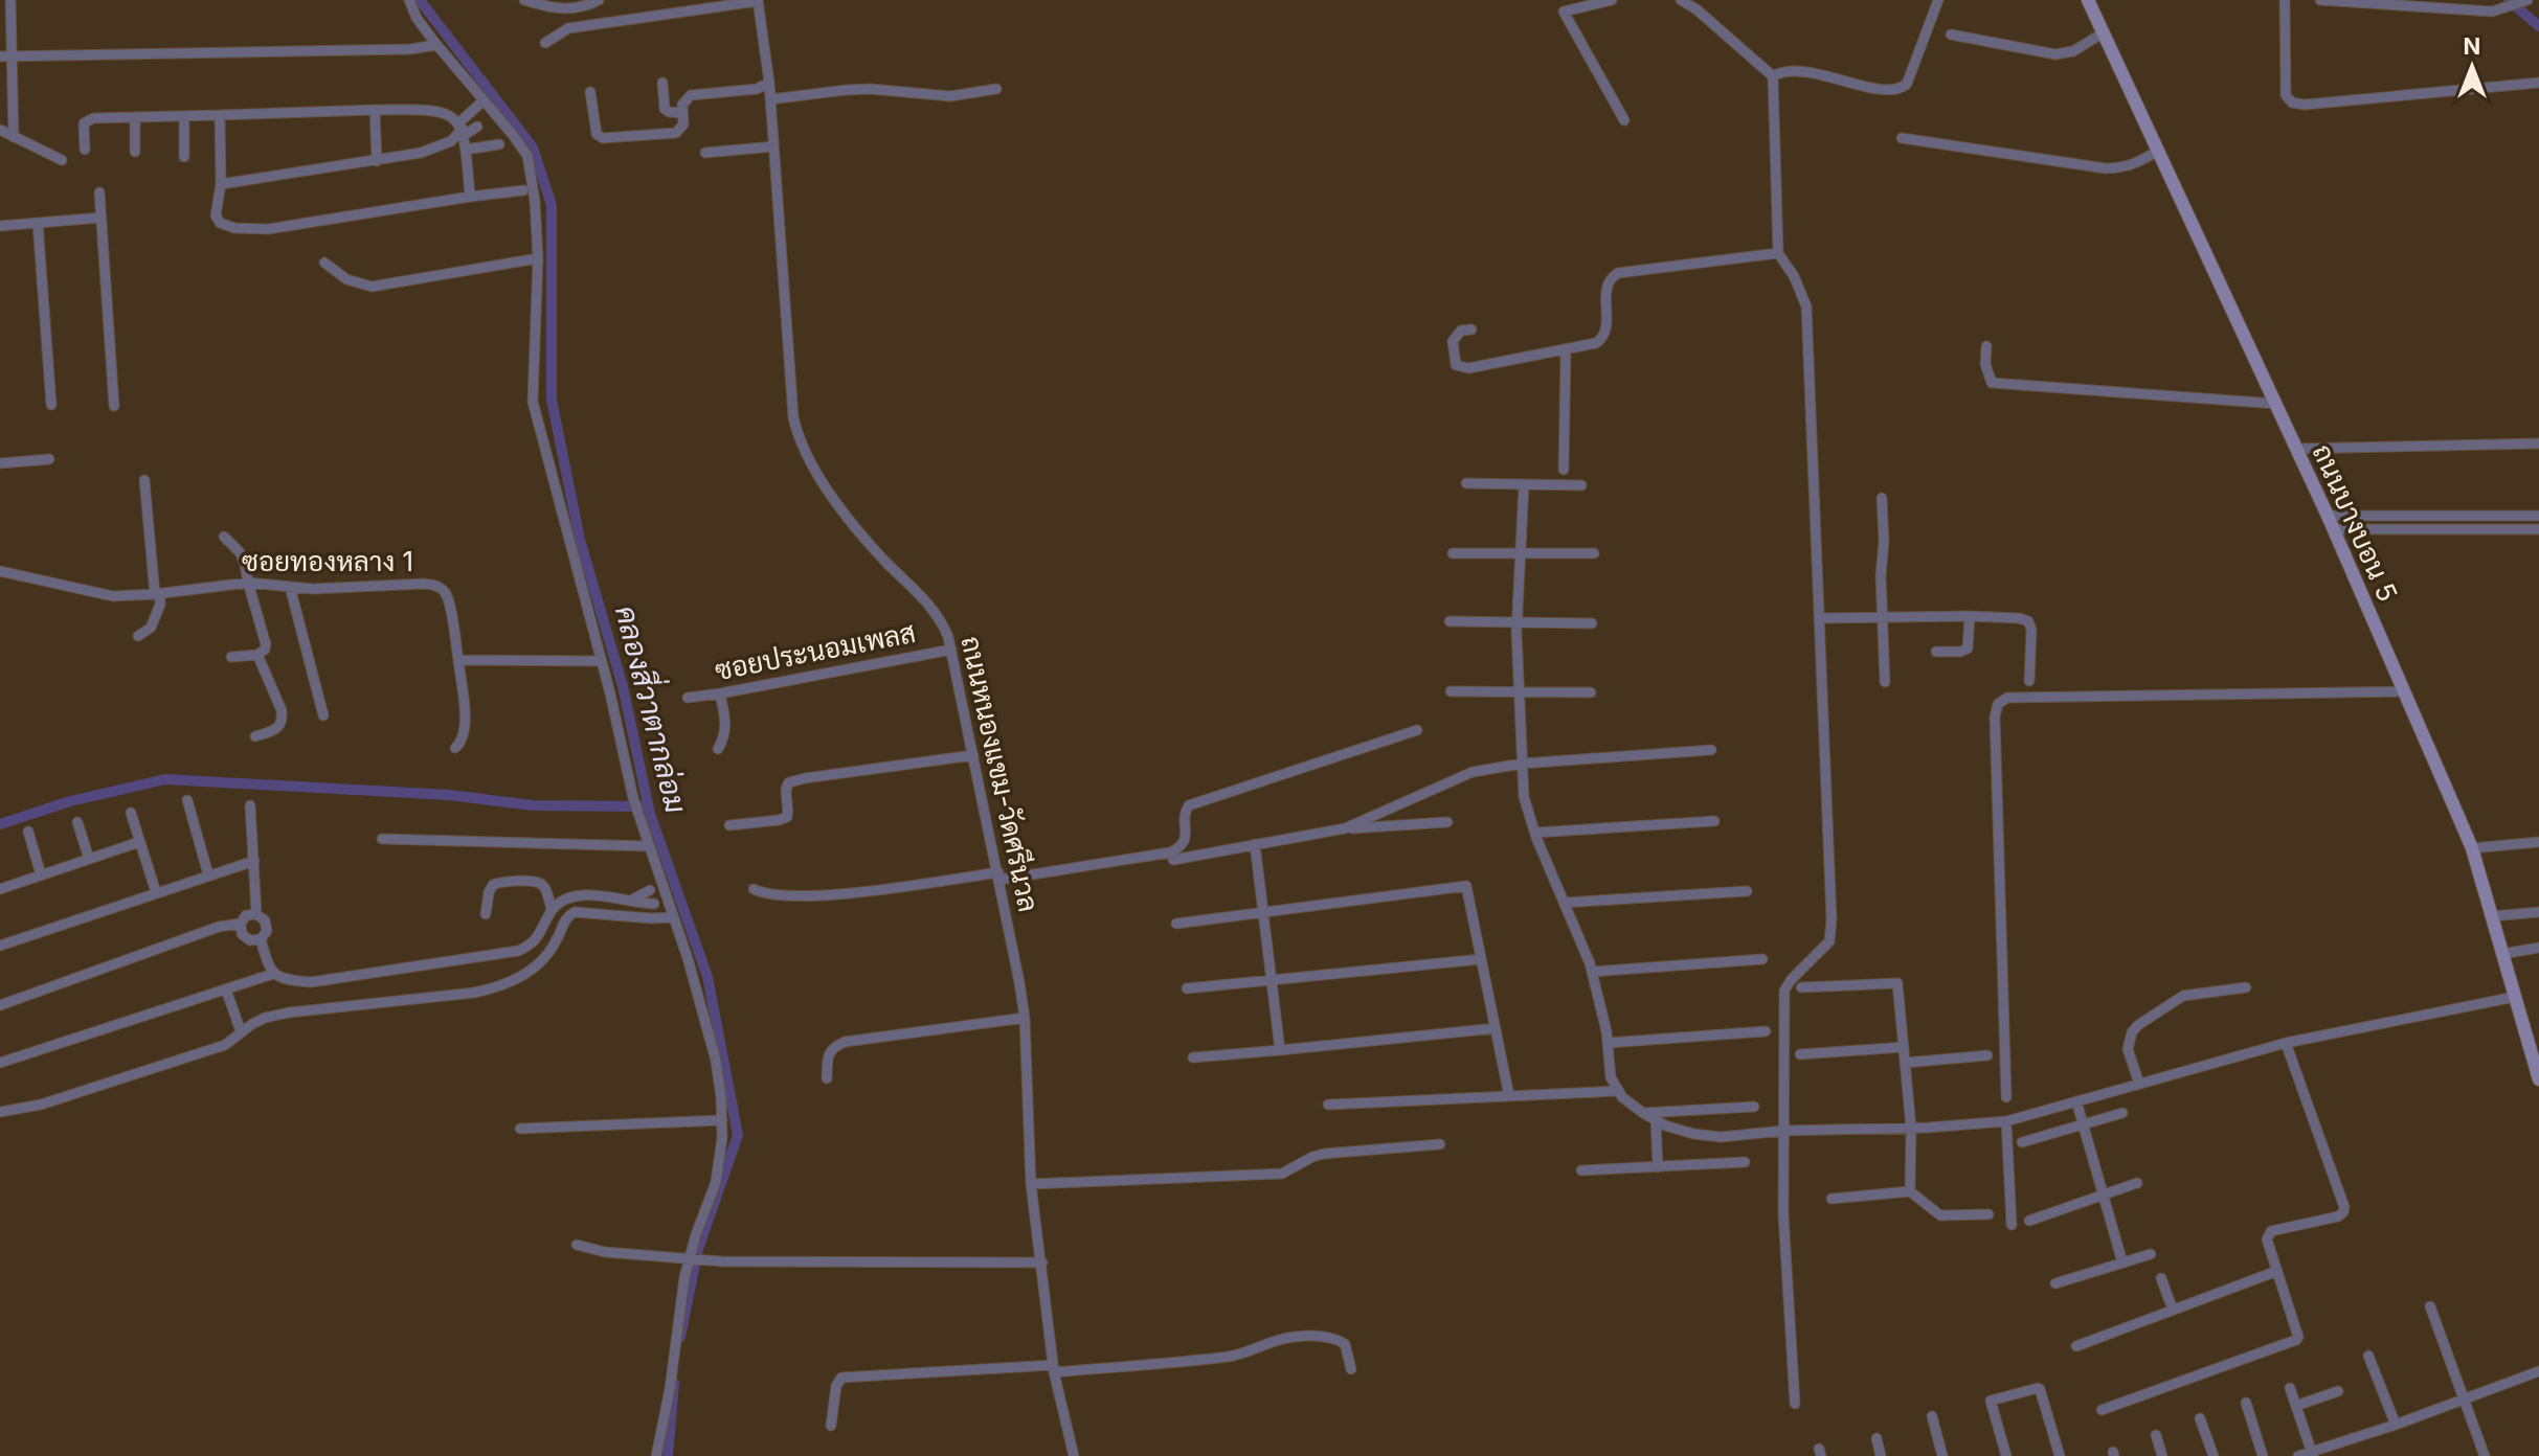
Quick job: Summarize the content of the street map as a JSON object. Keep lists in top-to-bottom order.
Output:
{
  "streets": {
    "main road": ["ถนนบางบอน 5"],
    "street": ["ซอยทองหลาง 1", "ซอยประนอมเพลส", "ถนนหนองแขม-วัดศรีนวล"]
  },
  "crossings": [
    ["ซอยประนอมเพลส", "ถนนหนองแขม-วัดศรีนวล"]
  ],
  "water": ["คลองสี่วาตากล่อม"],
  "north": "top"
}
